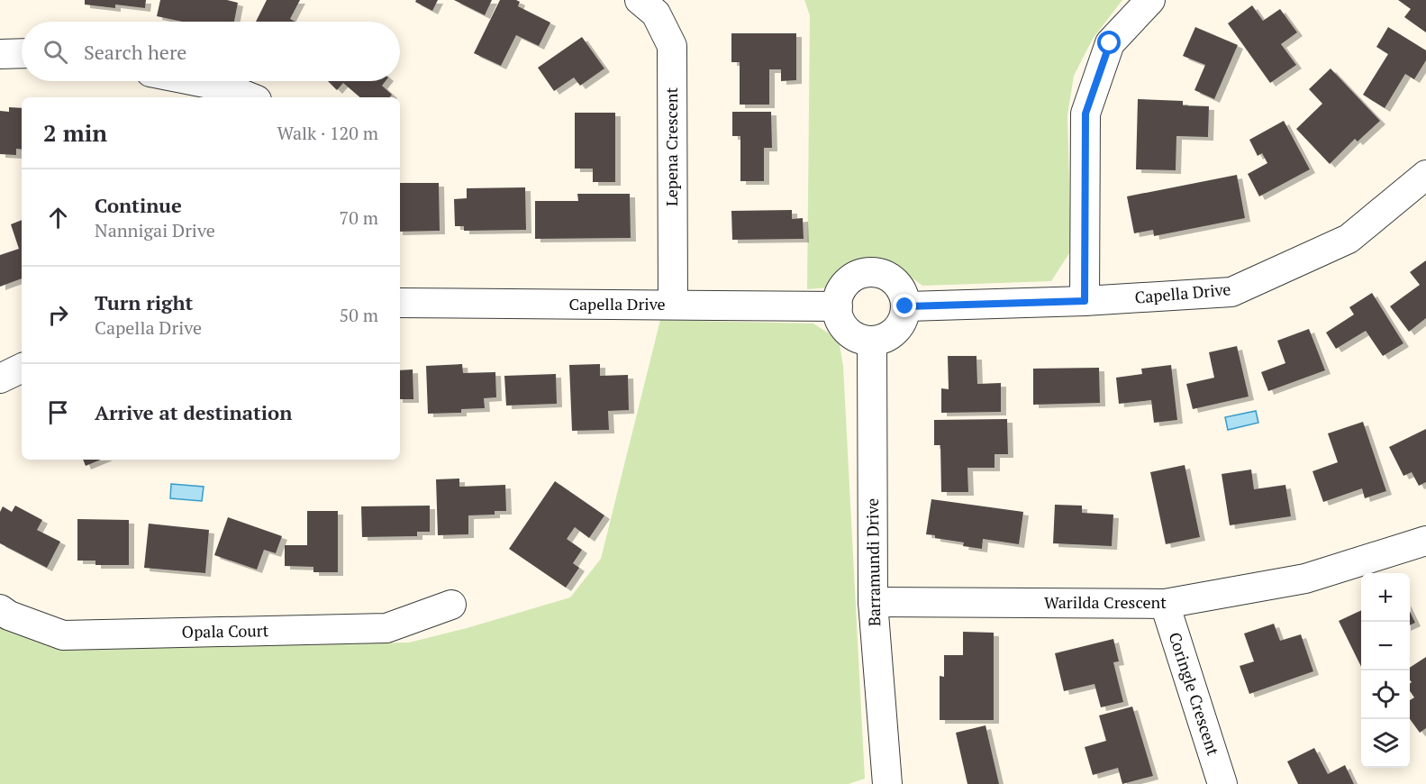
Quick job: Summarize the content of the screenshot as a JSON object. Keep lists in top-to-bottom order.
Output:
{
  "streets": {
    "street": [
      "Lepena Crescent",
      "Capella Drive",
      "Barramundi Drive",
      "Warilda Crescent",
      "Opala Court",
      "Coringle Crescent"
    ]
  },
  "crossings": [
    ["Lepena Crescent", "Capella Drive"],
    ["Capella Drive", "Barramundi Drive"],
    ["Barramundi Drive", "Warilda Crescent"],
    ["Warilda Crescent", "Coringle Crescent"]
  ],
  "page": {
    "search": "Search here",
    "heading": ["2 min", "Walk · 120 m"],
    "list": [
      ["Continue", "Nannigai Drive", "70 m"],
      ["Turn right", "Capella Drive", "50 m"],
      "Arrive at destination"
    ],
    "map_buttons": ["+", "−"]
  }
}
